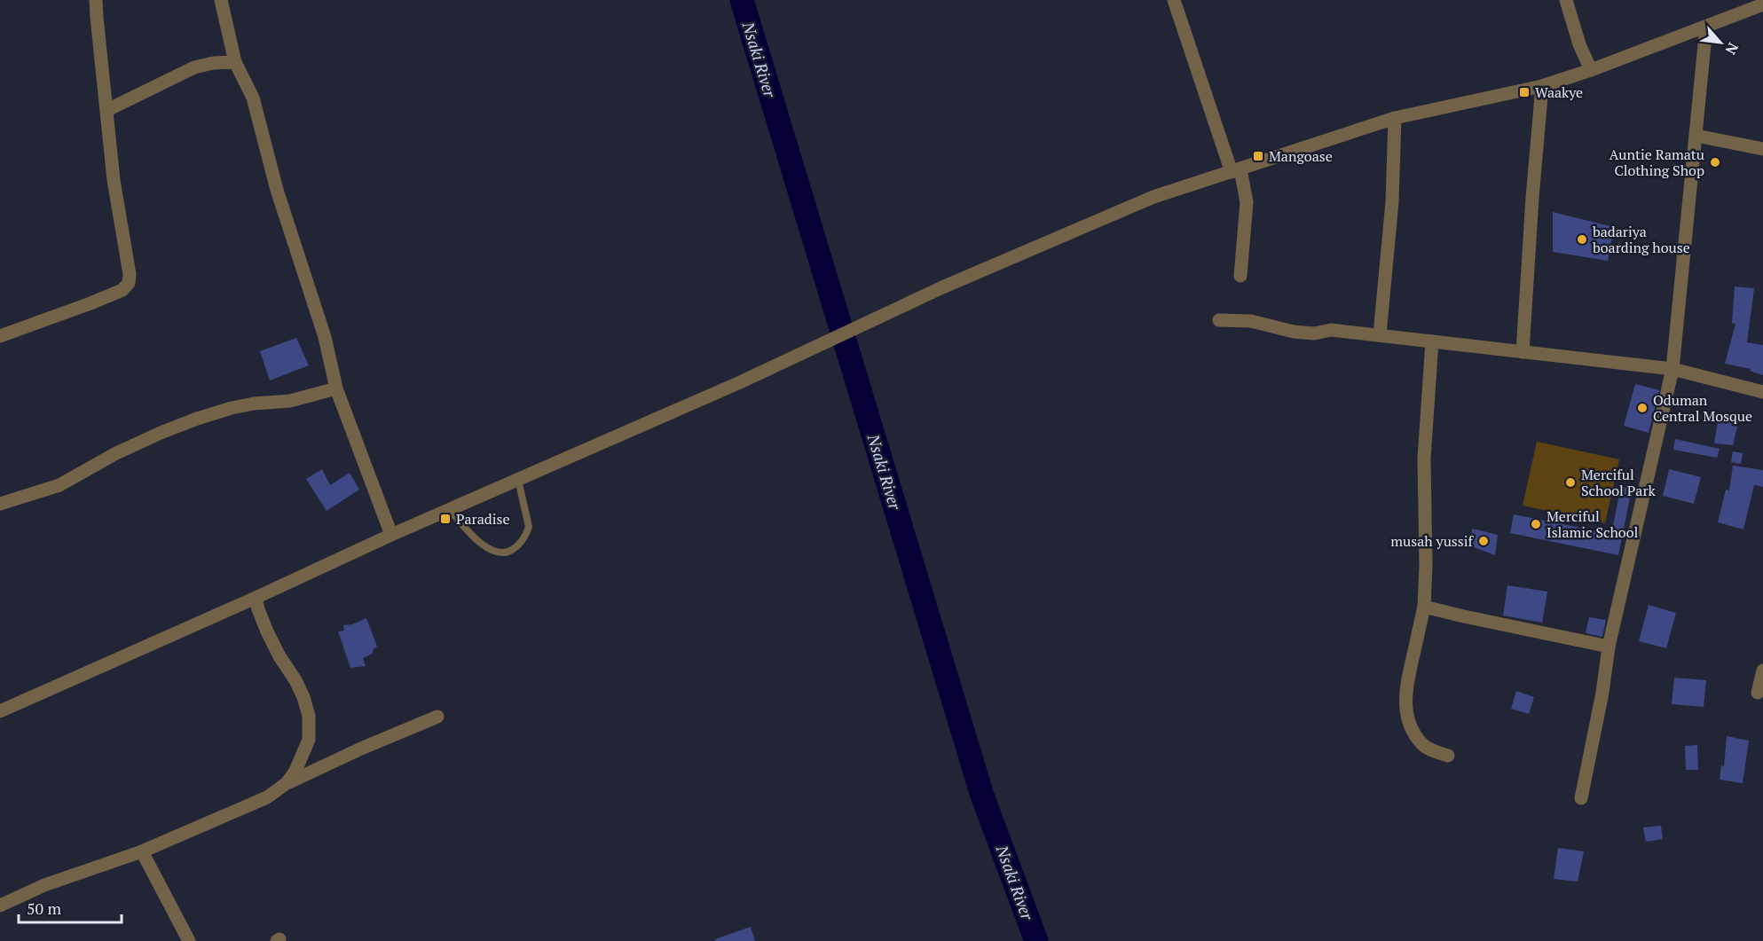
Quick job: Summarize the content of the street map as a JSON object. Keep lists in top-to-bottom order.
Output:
{
  "water": ["Nsaki River"],
  "places": {
    "transit": ["Waakye", "Mangoase", "Paradise"],
    "other": [
      "Auntie Ramatu Clothing Shop",
      "badariya boarding house",
      "Oduman Central Mosque",
      "Merciful School Park",
      "Merciful Islamic School",
      "musah yussif"
    ]
  },
  "scale_bar": "50 m",
  "north": "bottom right"
}
